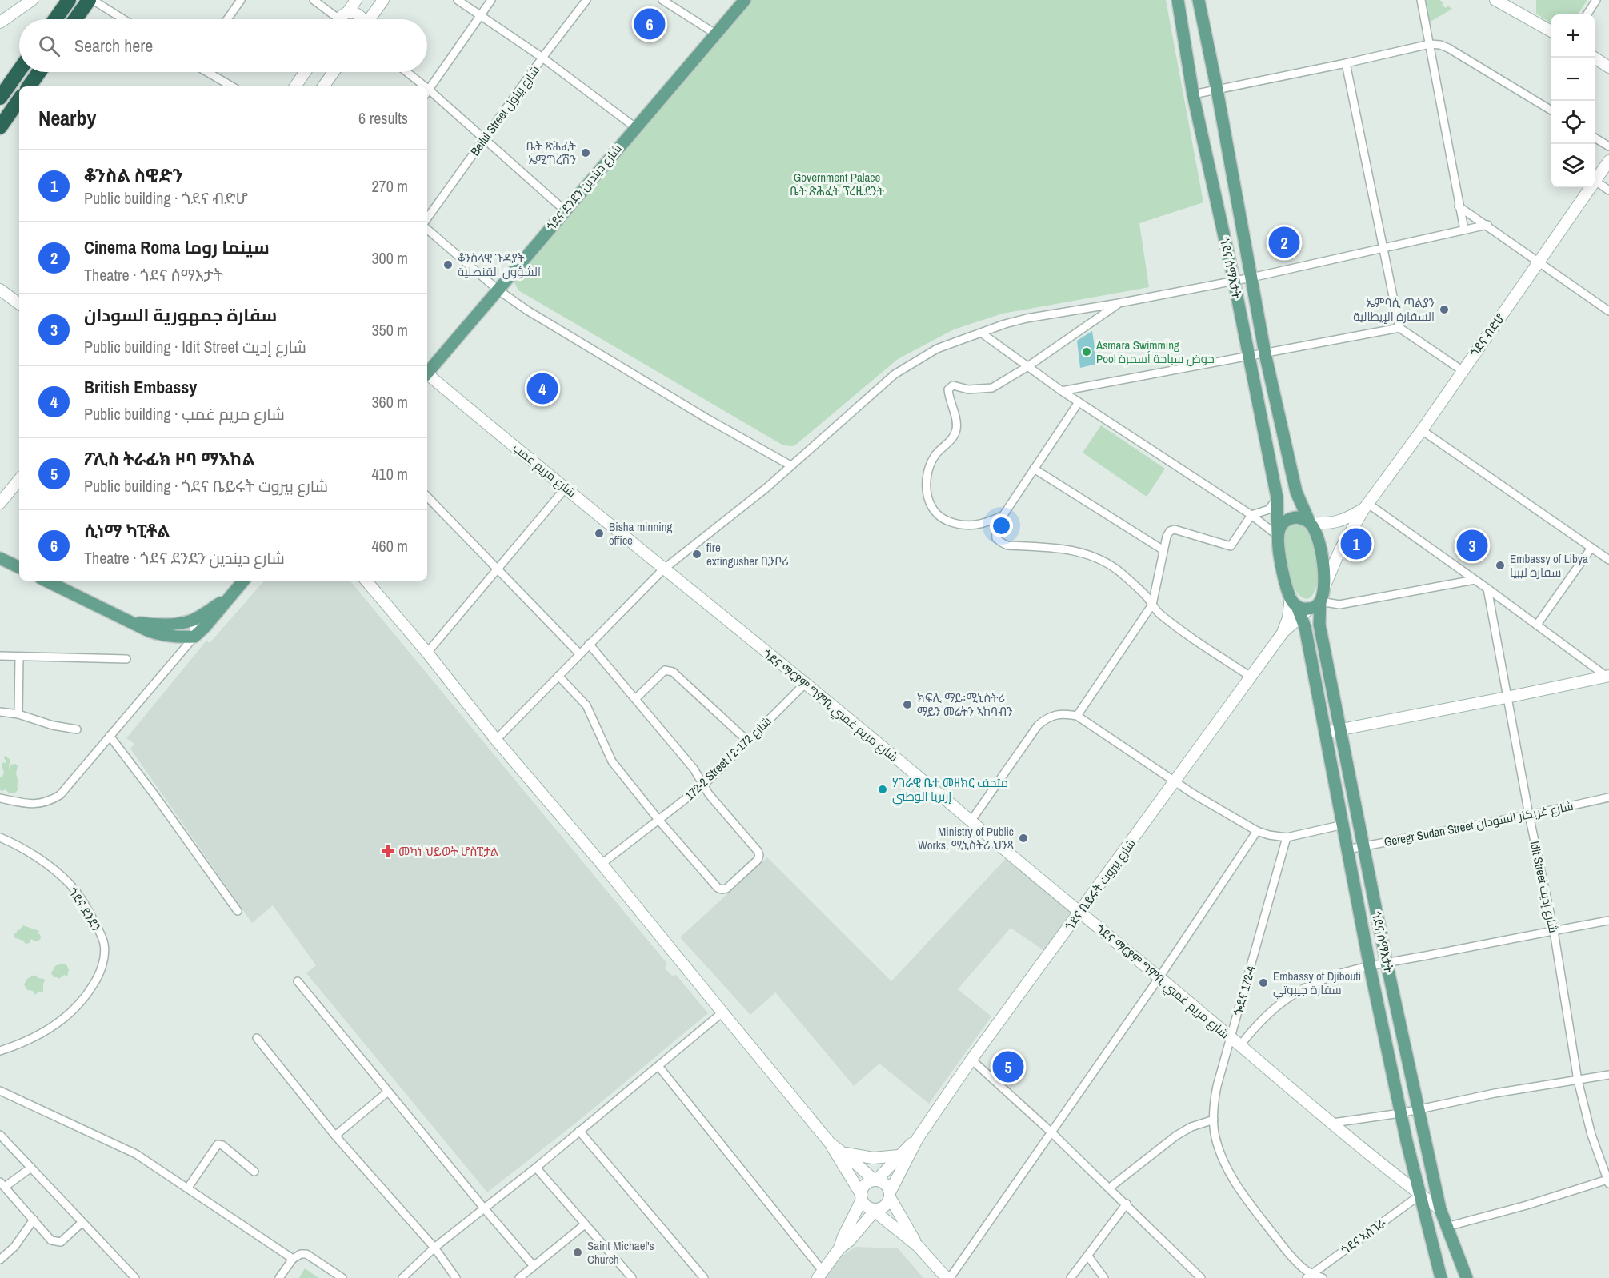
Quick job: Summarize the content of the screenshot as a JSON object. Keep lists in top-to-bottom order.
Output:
{
  "streets": {
    "main road": [
      "ጎደና ደንደን شارع ديندين",
      "ጎደና ሰማእታት",
      "ጎደና ብድሆ",
      "شارع مريم غمب",
      "ጎደና ማርያም ግምቢ شارع مريم غمبي",
      "ጎደና ቤይሩት شارع بيروت"
    ],
    "street": [
      "Beilul Street شارع بيلول",
      "172-2 Street / شارع 172-2",
      "Geregr Sudan Street شارع غريكار السودان",
      "Idit Street شارع إديت",
      "ጎደና ደንደን",
      "ጐደና 172-4",
      "ጎደና ኣስገራ"
    ]
  },
  "crossings": [
    ["ጎደና ሰማእታት", "ጎደና ብድሆ"],
    ["ጎደና ሰማእታት", "ጎደና ማርያም ግምቢ شارع مريم غمبي"],
    ["ጎደና ሰማእታት", "Geregr Sudan Street شارع غريكار السودان"],
    ["ጎደና ሰማእታት", "ጎደና ኣስገራ"],
    ["شارع مريم غمب", "ጎደና ማርያም ግምቢ شارع مريم غمبي"],
    ["ጎደና ማርያም ግምቢ شارع مريم غمبي", "172-2 Street / شارع 172-2"],
    ["ጎደና ማርያም ግምቢ شارع مريم غمبي", "ጎደና ቤይሩት شارع بيروت"],
    ["ጎደና ማርያም ግምቢ شارع مريم غمبي", "ጐደና 172-4"],
    ["ጎደና ማርያም ግምቢ شارع مريم غمبي", "ጎደና ኣስገራ"],
    ["Geregr Sudan Street شارع غريكار السودان", "Idit Street شارع إديت"],
    ["ጐደና 172-4", "ጎደና ኣስገራ"]
  ],
  "parks": ["Government Palace ቤት ጽሕፈት ፕረዚደንት"],
  "places": {
    "other": [
      "ቤት ጽሕፈት ኤሚግረሽን",
      "ቆንስላዊ ጉዳያት الشؤون القنصلية",
      "ኤምባሲ ጣልያን السفارة الإيطالية",
      "Asmara Swimming Pool حوض سباحة أسمرة",
      "Bisha minning office",
      "fire extingusher ቢንቦሪ",
      "Embassy of Libya سفارة ليبيا",
      "ክፍሊ ማይ፡ሚኒስትሪ ማይን መሬትን ኣከባብን",
      "ሃገራዊ ቤተ መዘክር متحف إرتريا الوطني",
      "Ministry of Public Works, ሚኒስትሪ ህንጻ",
      "Embassy of Djibouti سفارة جيبوتي",
      "Saint Michael's Church"
    ],
    "health": ["መካነ ህይወት ሆስፒታል"]
  },
  "page": {
    "pins": [
      "6",
      "2",
      "4",
      "1",
      "3",
      "5"
    ],
    "map_buttons": ["+", "−"],
    "search": "Search here",
    "heading": ["Nearby", "6 results"],
    "list": [
      {
        "mark": "1",
        "name": "ቆንስል ስዊድን",
        "note": "Public building · ጎደና ብድሆ",
        "value": "270 m"
      },
      {
        "mark": "2",
        "name": "Cinema Roma سينما روما",
        "note": "Theatre · ጎደና ሰማእታት",
        "value": "300 m"
      },
      {
        "mark": "3",
        "name": "سفارة جمهورية السودان",
        "note": "Public building · Idit Street شارع إديت",
        "value": "350 m"
      },
      {
        "mark": "4",
        "name": "British Embassy",
        "note": "Public building · شارع مريم غمب",
        "value": "360 m"
      },
      {
        "mark": "5",
        "name": "ፖሊስ ትራፊክ ዞባ ማእከል",
        "note": "Public building · ጎደና ቤይሩት شارع بيروت",
        "value": "410 m"
      },
      {
        "mark": "6",
        "name": "ሲነማ ካፒቶል",
        "note": "Theatre · ጎደና ደንደን شارع ديندين",
        "value": "460 m"
      }
    ]
  }
}
